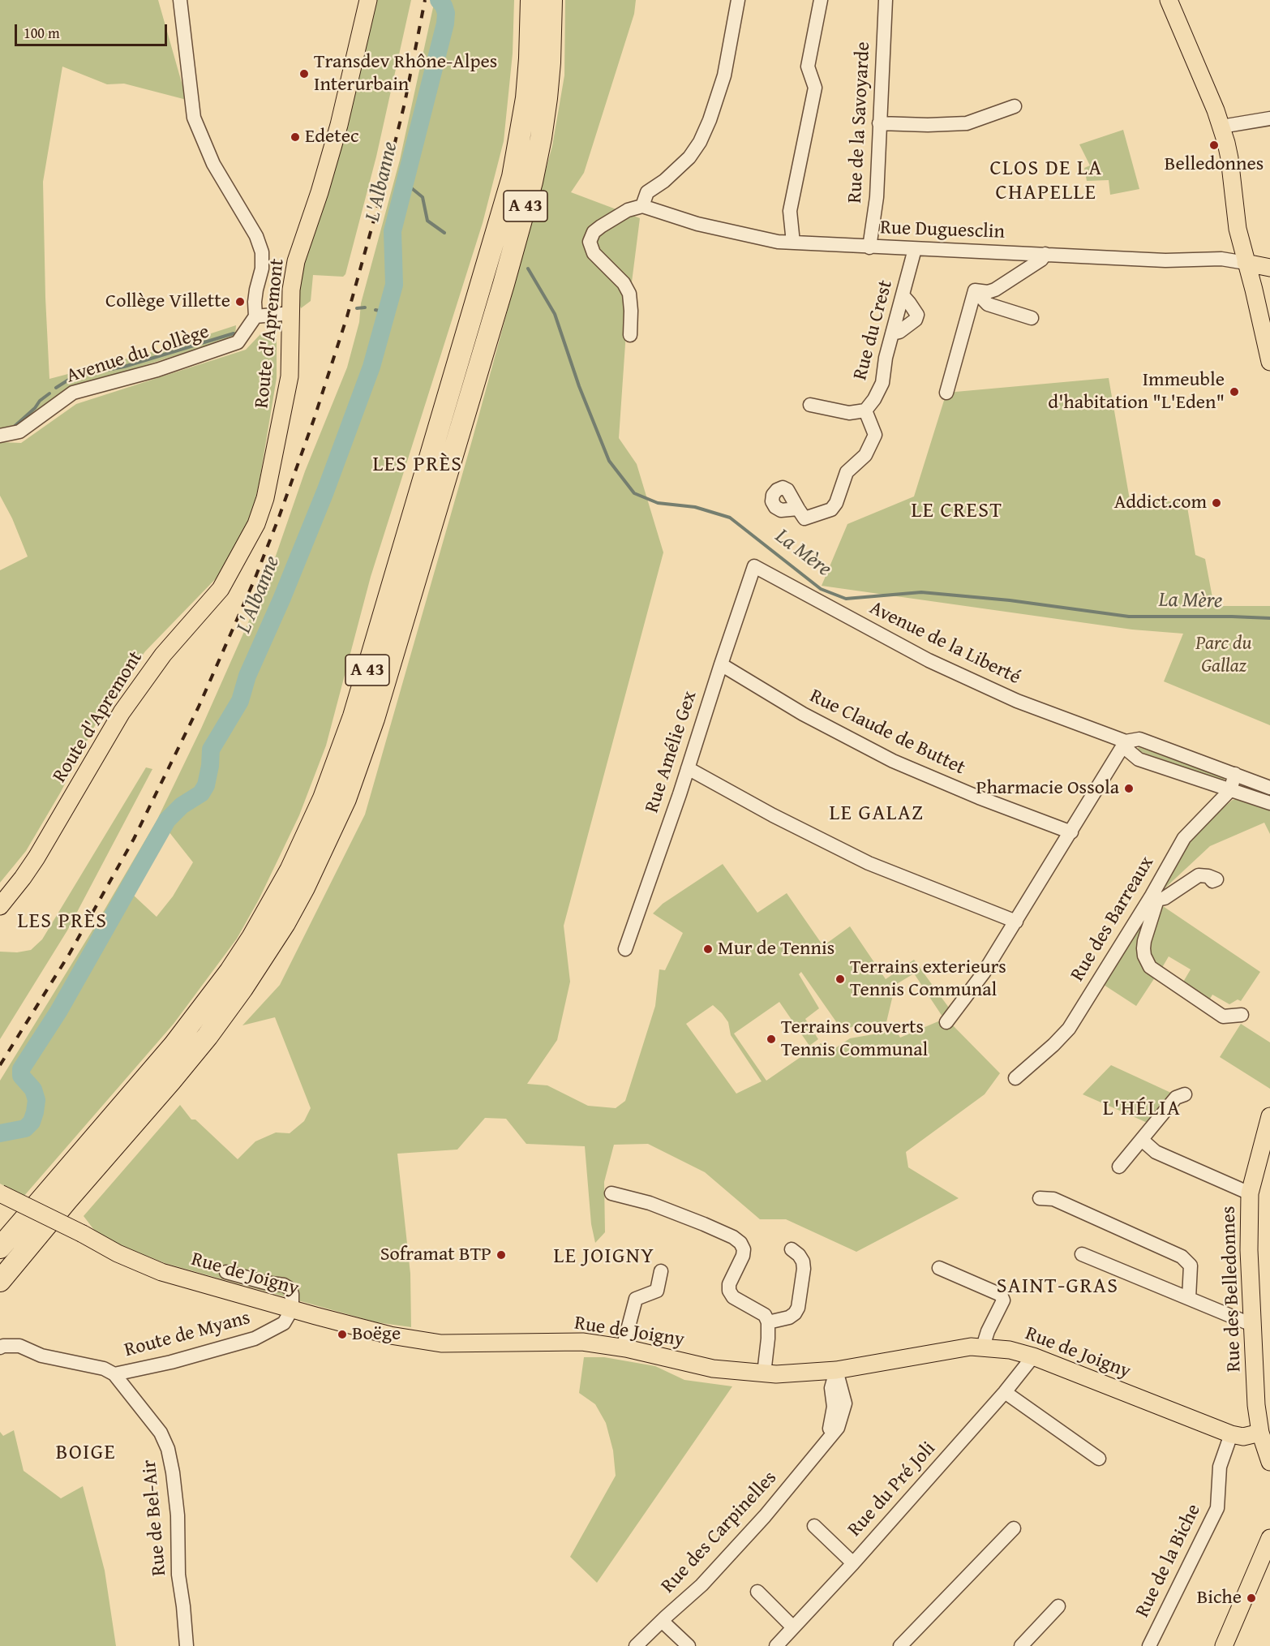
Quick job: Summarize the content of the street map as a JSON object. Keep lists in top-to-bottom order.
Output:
{
  "streets": {
    "highway": ["A 43"],
    "main road": ["Route d'Apremont", "Rue de Joigny", "Rue des Belledonnes"],
    "street": [
      "Rue de la Savoyarde",
      "Rue Duguesclin",
      "Rue du Crest",
      "Avenue du Collège",
      "Avenue de la Liberté",
      "Rue Claude de Buttet",
      "Rue Amélie Gex",
      "Rue des Barreaux",
      "Route de Myans",
      "Rue du Pré Joli",
      "Rue de Bel-Air",
      "Rue des Carpinelles",
      "Rue de la Biche"
    ]
  },
  "crossings": [
    ["Rue de la Savoyarde", "Rue Duguesclin"],
    ["Rue Duguesclin", "Rue du Crest"],
    ["Avenue de la Liberté", "Rue Amélie Gex"],
    ["Avenue de la Liberté", "Rue des Barreaux"],
    ["Rue Claude de Buttet", "Rue Amélie Gex"],
    ["Rue de Joigny", "Rue des Belledonnes"],
    ["Rue de Joigny", "Route de Myans"],
    ["Rue de Joigny", "Rue du Pré Joli"],
    ["Rue de Joigny", "Rue des Carpinelles"],
    ["Rue de Joigny", "Rue de la Biche"],
    ["Route de Myans", "Rue de Bel-Air"]
  ],
  "districts": [
    "CLOS DE LA CHAPELLE",
    "LES PRÈS",
    "LE CREST",
    "LE GALAZ",
    "LES PRÈS",
    "L'HÉLIA",
    "LE JOIGNY",
    "SAINT-GRAS",
    "BOIGE"
  ],
  "water": ["L'Albanne", "La Mère"],
  "parks": ["Parc du Gallaz"],
  "places": [
    "Transdev Rhône-Alpes Interurbain",
    "Edetec",
    "Belledonnes",
    "Collège Villette",
    "Immeuble d'habitation \"L'Eden\"",
    "Addict.com",
    "Pharmacie Ossola",
    "Mur de Tennis",
    "Terrains exterieurs Tennis Communal",
    "Terrains couverts Tennis Communal",
    "Soframat BTP",
    "Boëge",
    "Biche"
  ],
  "scale_bar": "100 m"
}
